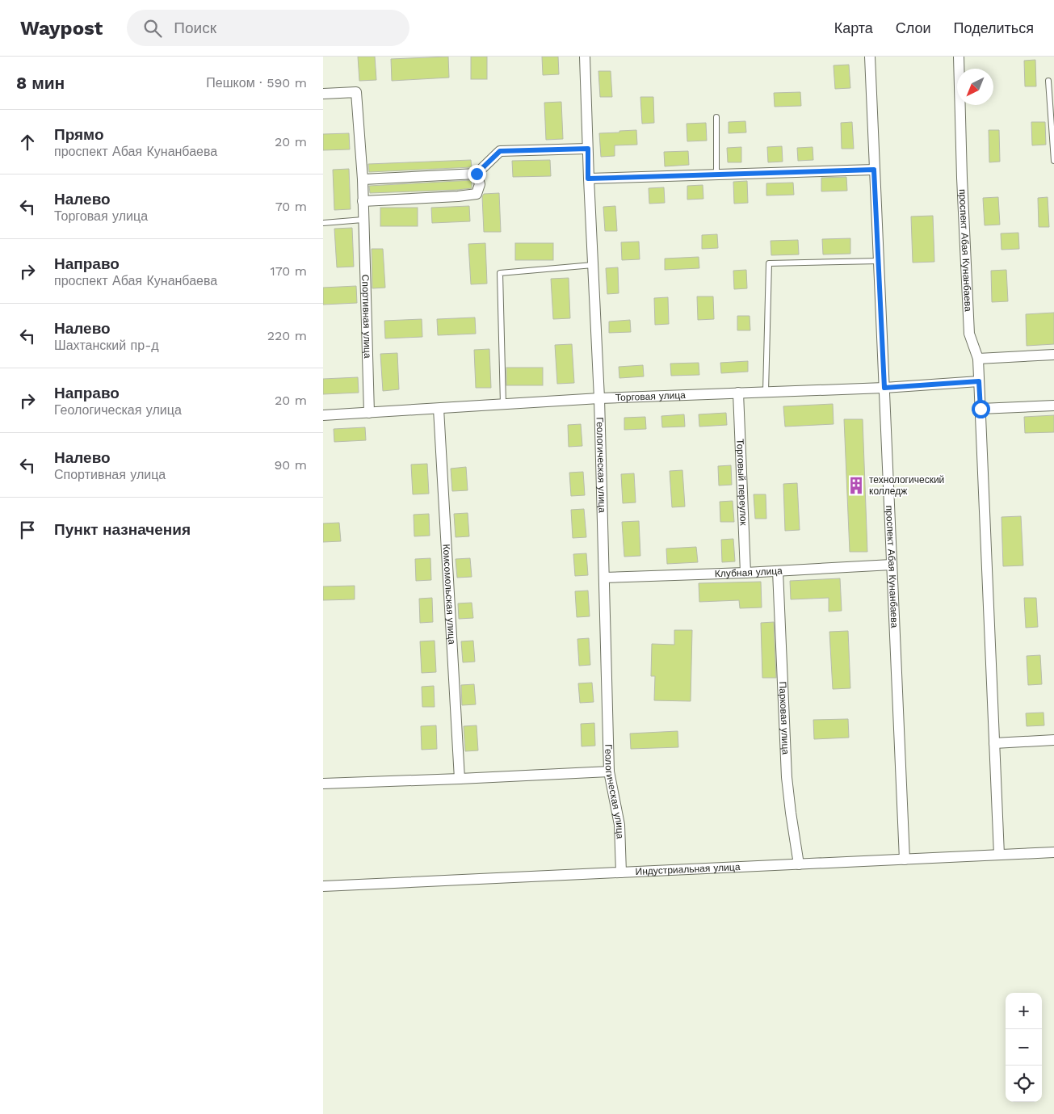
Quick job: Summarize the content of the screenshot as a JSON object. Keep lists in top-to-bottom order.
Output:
{
  "streets": {
    "street": [
      "проспект Абая Кунанбаева",
      "Спортивная улица",
      "Торговая улица",
      "Геологическая улица",
      "Торговый переулок",
      "Клубная улица",
      "Комсомольская улица",
      "Парковая улица",
      "Индустриальная улица"
    ]
  },
  "crossings": [
    ["проспект Абая Кунанбаева", "Торговая улица"],
    ["проспект Абая Кунанбаева", "Клубная улица"],
    ["проспект Абая Кунанбаева", "Индустриальная улица"],
    ["Спортивная улица", "Торговая улица"],
    ["Торговая улица", "Геологическая улица"],
    ["Торговая улица", "Торговый переулок"],
    ["Торговая улица", "Комсомольская улица"],
    ["Геологическая улица", "Клубная улица"],
    ["Геологическая улица", "Индустриальная улица"],
    ["Торговый переулок", "Клубная улица"],
    ["Клубная улица", "Парковая улица"],
    ["Парковая улица", "Индустриальная улица"]
  ],
  "places": {
    "building": ["технологический колледж"]
  },
  "north": "bottom left",
  "page": {
    "header": "Waypost",
    "search": "Поиск",
    "nav": ["Карта", "Слои", "Поделиться"],
    "heading": ["8 мин", "Пешком · 590 m"],
    "list": [
      ["Прямо", "проспект Абая Кунанбаева", "20 m"],
      ["Налево", "Торговая улица", "70 m"],
      ["Направо", "проспект Абая Кунанбаева", "170 m"],
      ["Налево", "Шахтанский пр-д", "220 m"],
      ["Направо", "Геологическая улица", "20 m"],
      ["Налево", "Спортивная улица", "90 m"],
      "Пункт назначения"
    ],
    "map_buttons": ["+", "−"]
  }
}
